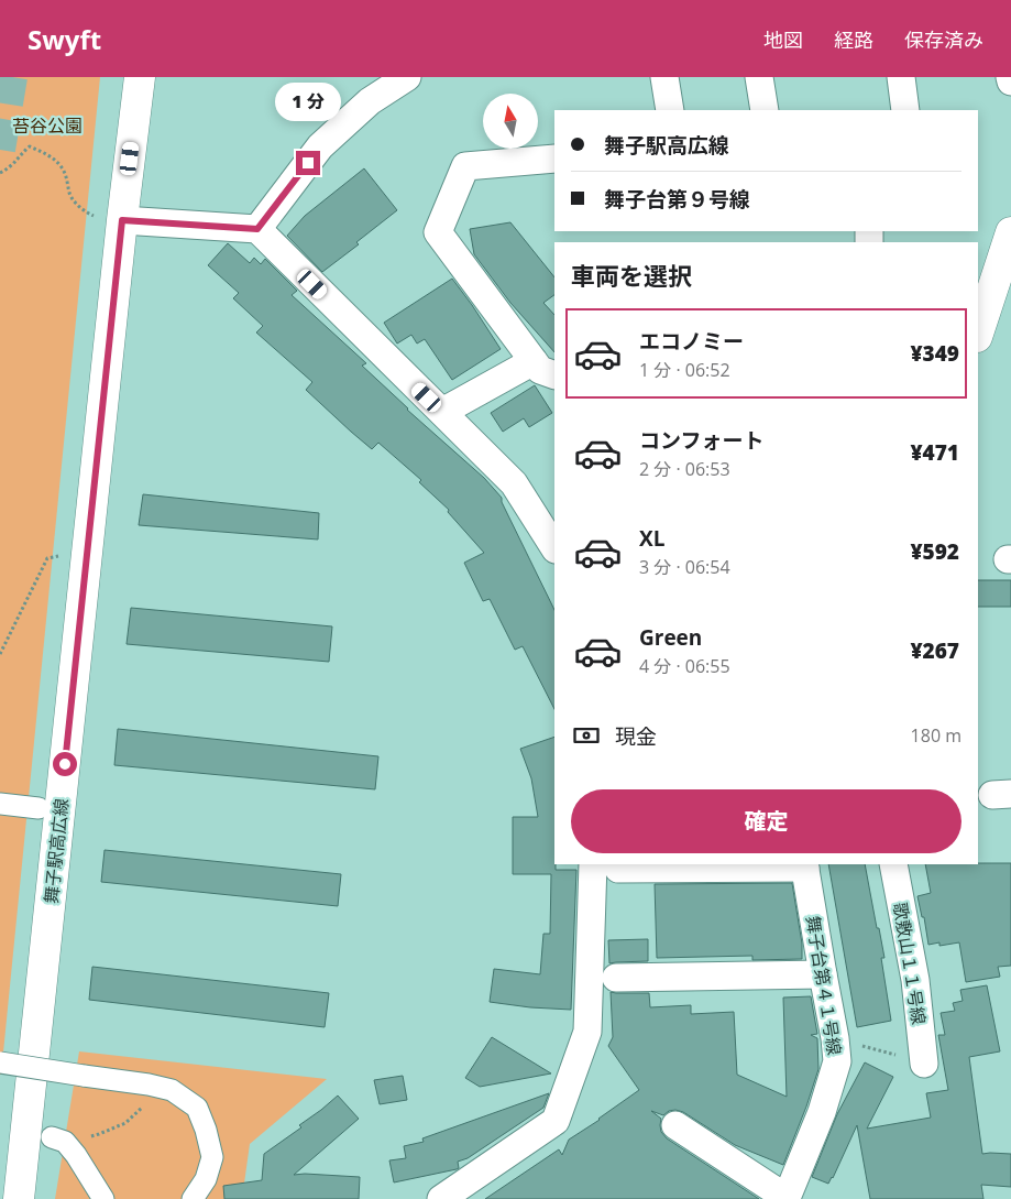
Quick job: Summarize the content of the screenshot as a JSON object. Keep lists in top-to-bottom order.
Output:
{
  "streets": {
    "street": ["舞子駅高広線", "歌敷山１１号線", "舞子台第４１号線"]
  },
  "parks": ["苔谷公園"],
  "north": "top",
  "page": {
    "header": "Swyft",
    "nav": ["地図", "経路", "保存済み"],
    "bubble": "1 分",
    "banner": ["舞子駅高広線", "舞子台第９号線"],
    "heading": "車両を選択",
    "list": [
      {
        "name": "エコノミー",
        "note": "1 分 · 06:52",
        "value": "¥349"
      },
      {
        "name": "コンフォート",
        "note": "2 分 · 06:53",
        "value": "¥471"
      },
      {
        "name": "XL",
        "note": "3 分 · 06:54",
        "value": "¥592"
      },
      {
        "name": "Green",
        "note": "4 分 · 06:55",
        "value": "¥267"
      }
    ],
    "pay": ["現金", "180 m"],
    "buttons": "確定"
  }
}
